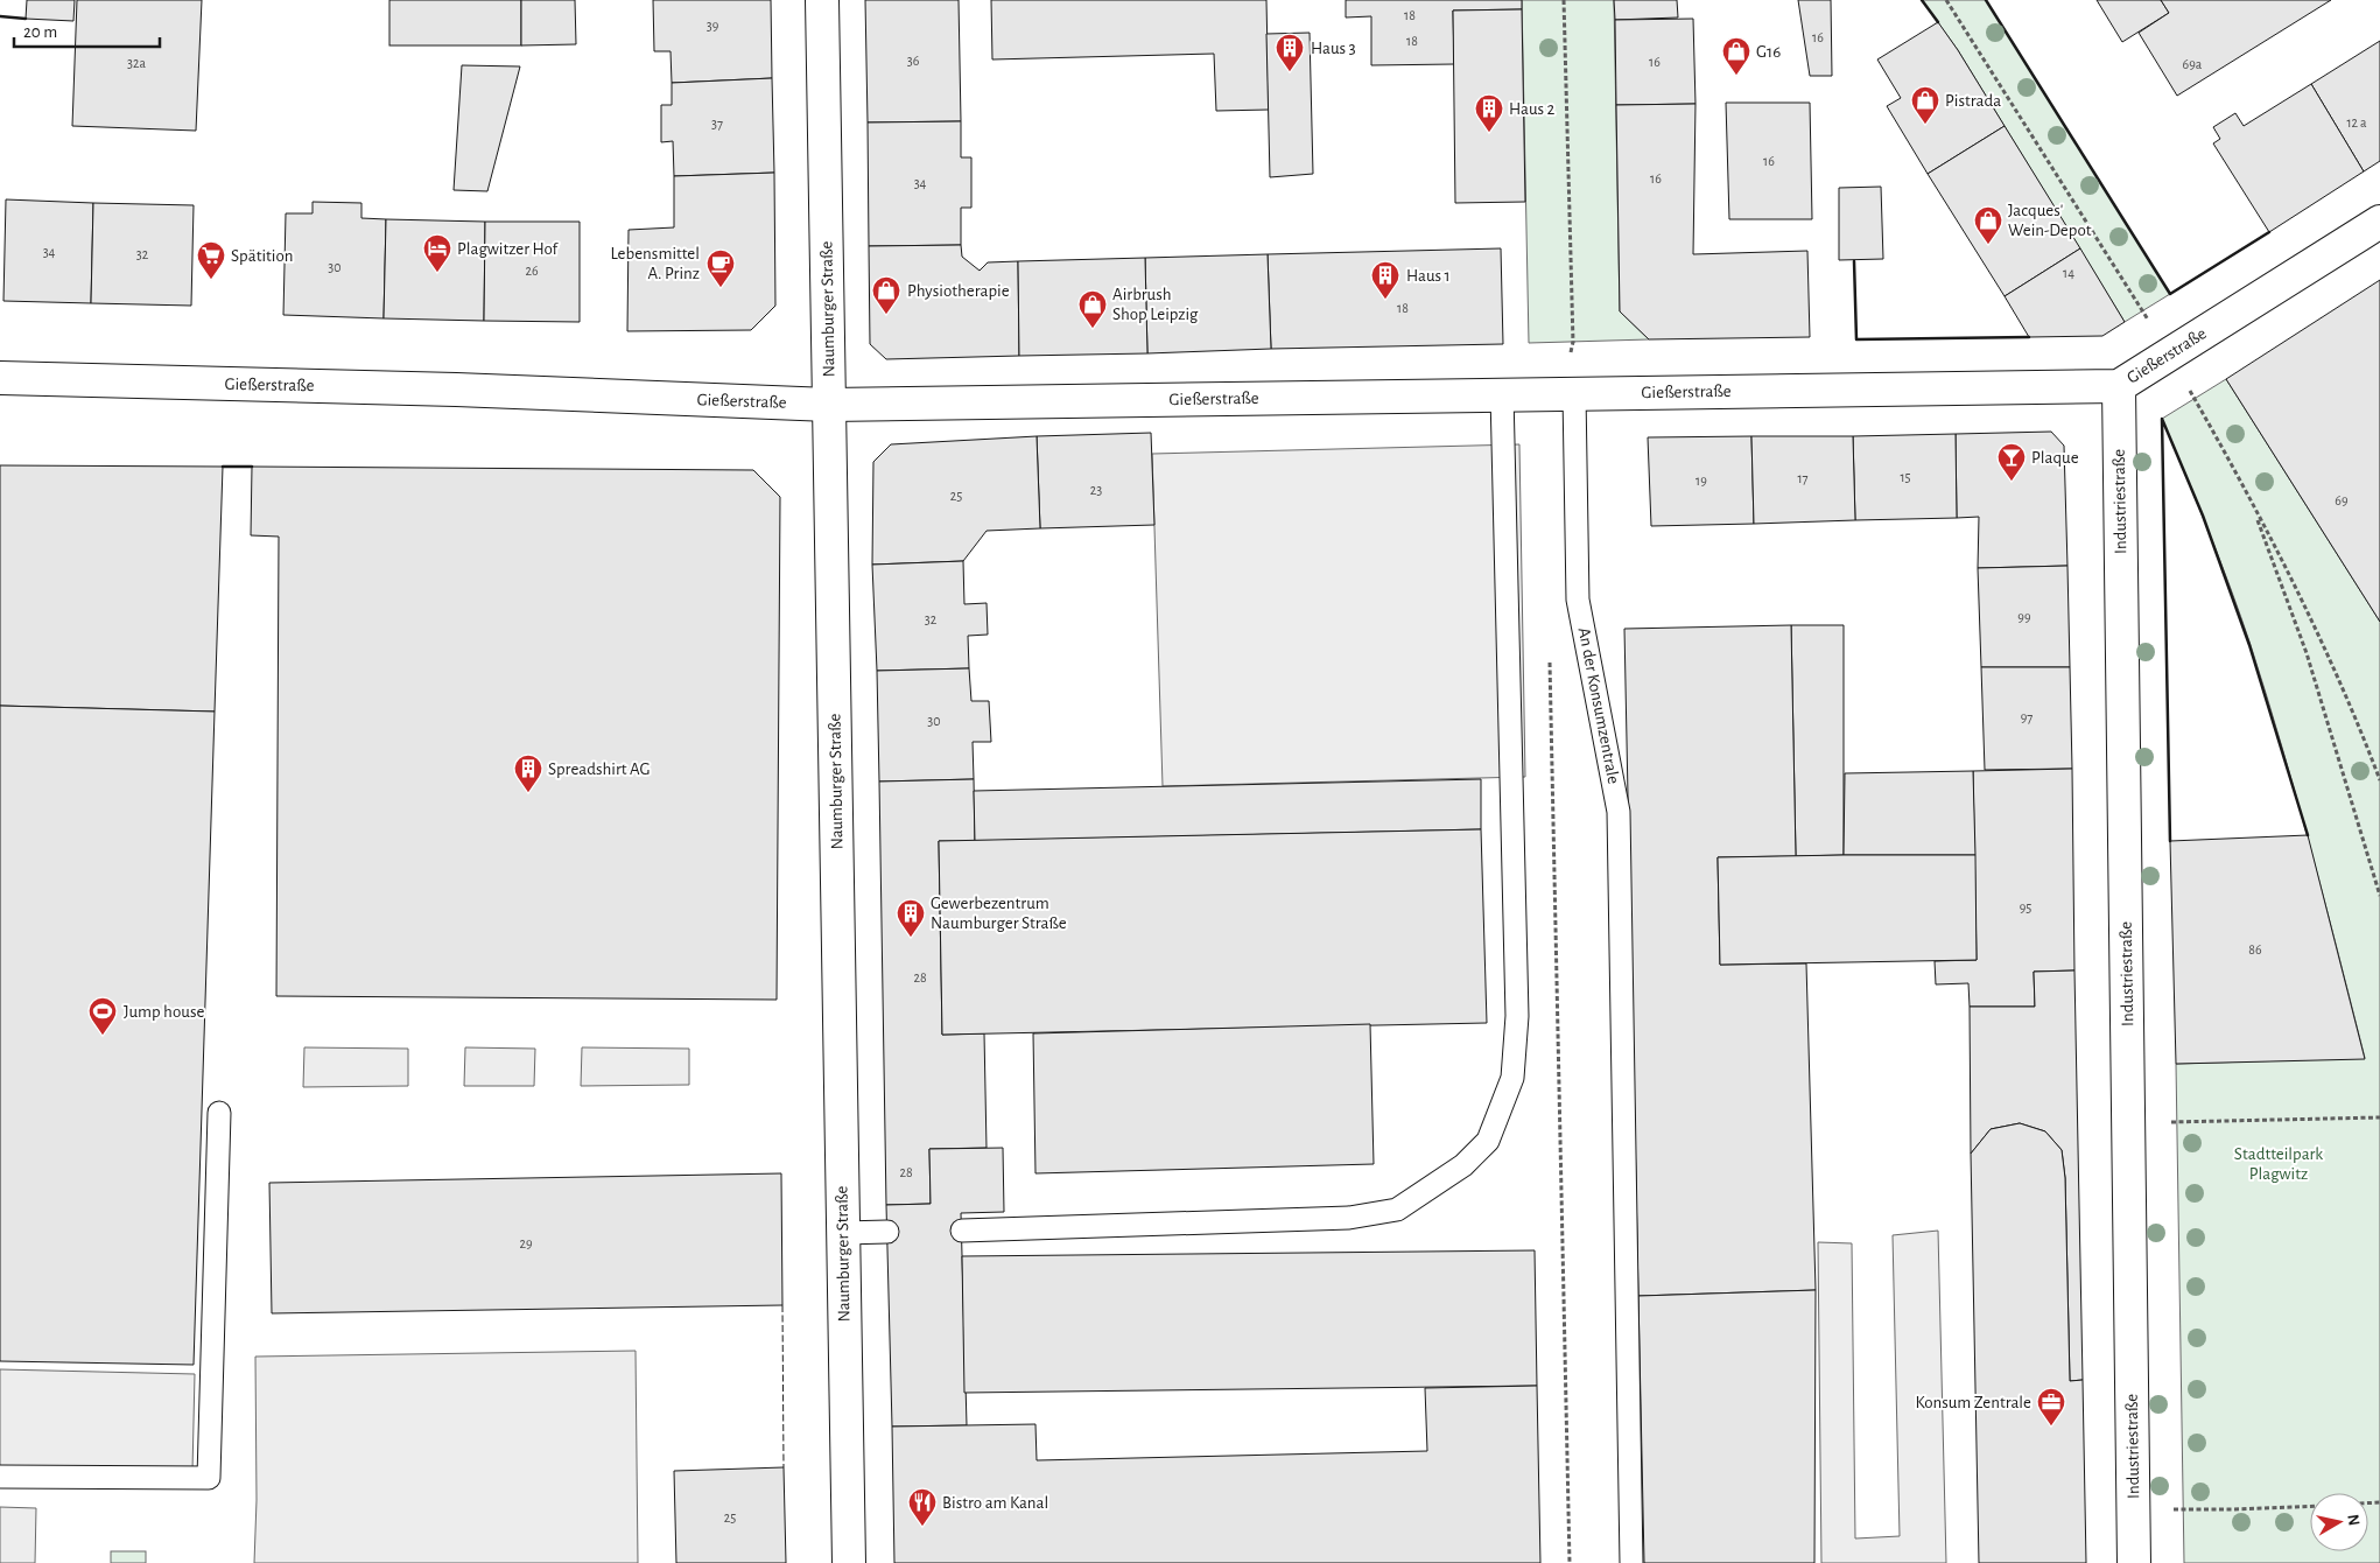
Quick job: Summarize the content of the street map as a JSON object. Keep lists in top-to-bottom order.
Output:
{
  "streets": {
    "street": ["Naumburger Straße", "Gießerstraße", "Industriestraße"],
    "lane": ["An der Konsumzentrale"]
  },
  "crossings": [
    ["Naumburger Straße", "Gießerstraße"],
    ["Gießerstraße", "Industriestraße"],
    ["Gießerstraße", "An der Konsumzentrale"]
  ],
  "parks": ["Stadtteilpark Plagwitz"],
  "places": {
    "building": [
      "Haus 3",
      "Haus 2",
      "Haus 1",
      "Spreadshirt AG",
      "Gewerbezentrum Naumburger Straße"
    ],
    "shop": [
      "G16",
      "Pistrada",
      "Jacques' Wein-Depot",
      "Physiotherapie",
      "Airbrush Shop Leipzig"
    ],
    "hotel": ["Plagwitzer Hof"],
    "supermarket": ["Spätition"],
    "cafe": ["Lebensmittel A. Prinz"],
    "bar": ["Plaque"],
    "sports": ["Jump house"],
    "office": ["Konsum Zentrale"],
    "restaurant": ["Bistro am Kanal"]
  },
  "house_numbers": [
    "18",
    "39",
    "16",
    "18",
    "36",
    "16",
    "32a",
    "69a",
    "12 a",
    "37",
    "16",
    "16",
    "34",
    "34",
    "32",
    "30",
    "26",
    "14",
    "18",
    "15",
    "17",
    "19",
    "23",
    "25",
    "69",
    "99",
    "32",
    "97",
    "30",
    "95",
    "86",
    "28",
    "28",
    "29",
    "25"
  ],
  "scale_bar": "20 m",
  "north": "right"
}
